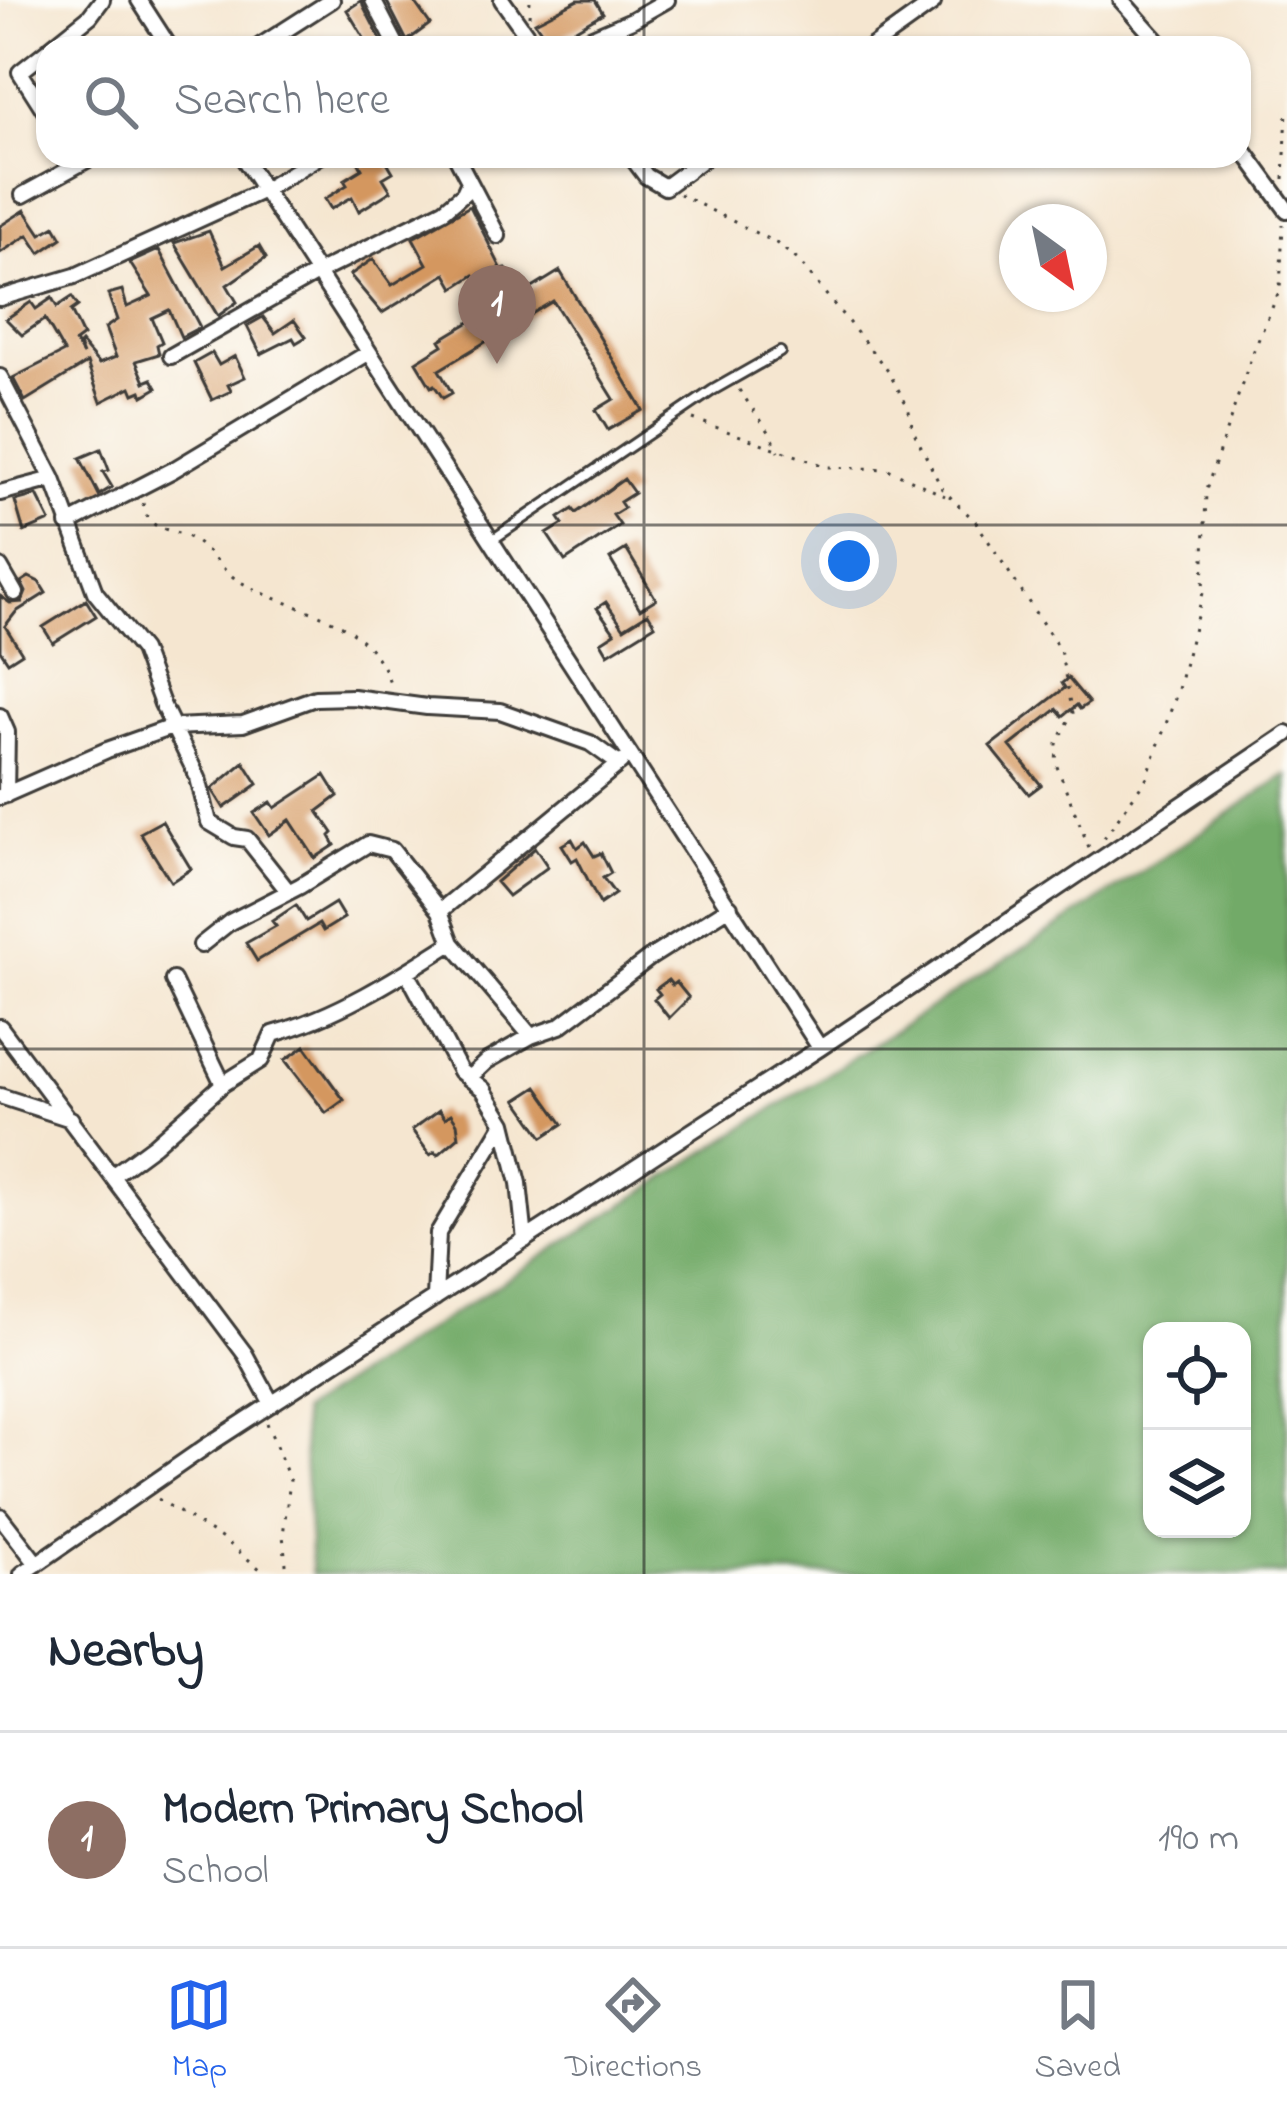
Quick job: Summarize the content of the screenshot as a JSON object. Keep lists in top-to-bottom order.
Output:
{
  "north": "bottom right",
  "page": {
    "search": "Search here",
    "pins": "1",
    "heading": "Nearby",
    "list": [
      {
        "mark": "1",
        "name": "Modern Primary School",
        "note": "School",
        "value": "190 m"
      }
    ],
    "nav": ["Map", "Directions", "Saved"]
  }
}
